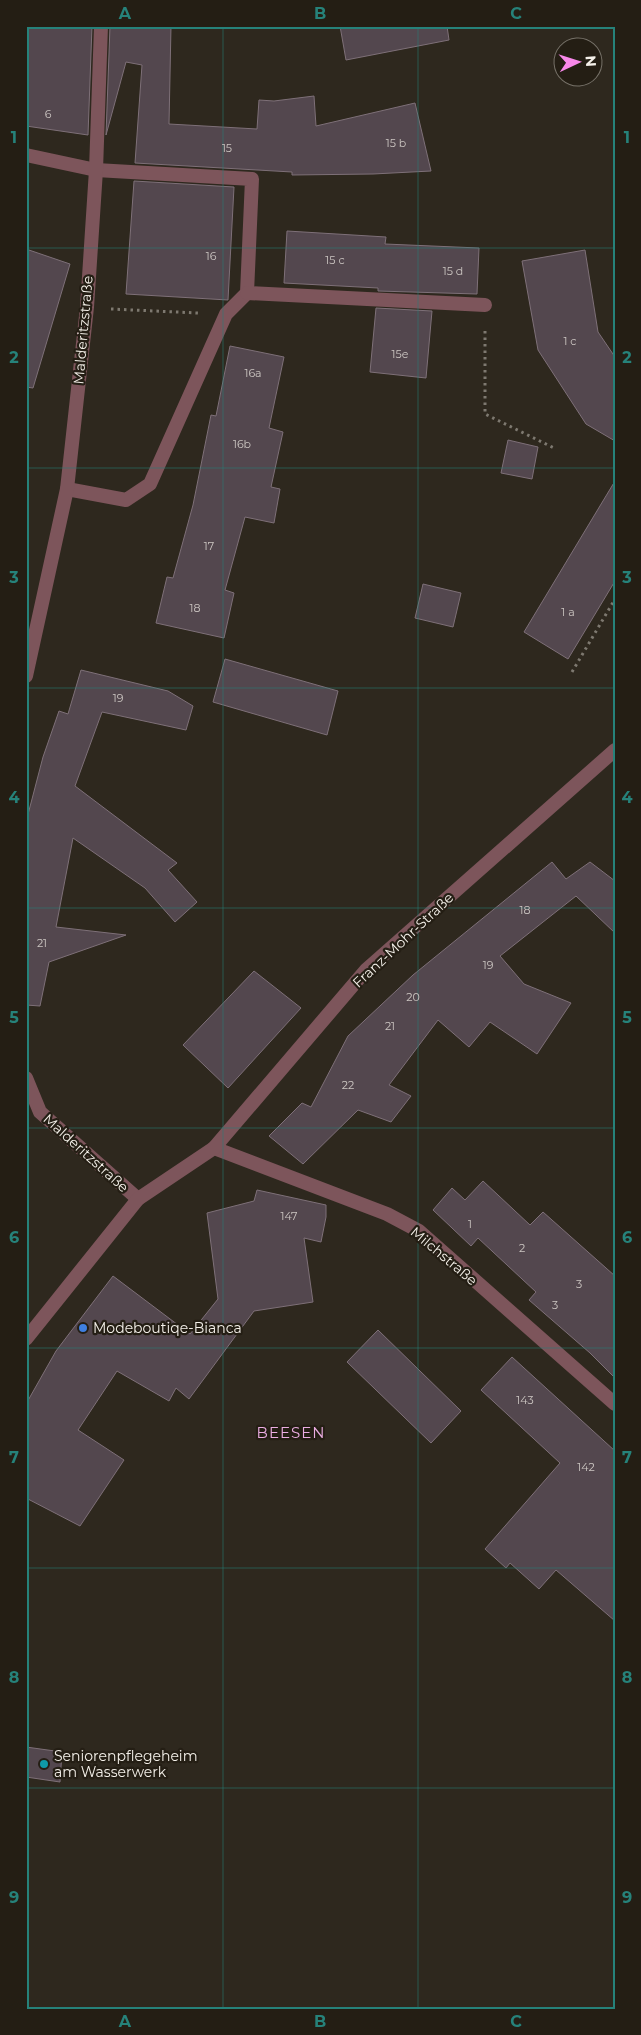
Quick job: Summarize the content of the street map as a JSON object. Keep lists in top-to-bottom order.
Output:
{
  "streets": {
    "street": ["Malderitzstraße", "Franz-Mohr-Straße", "Milchstraße"]
  },
  "crossings": [
    ["Malderitzstraße", "Franz-Mohr-Straße"],
    ["Franz-Mohr-Straße", "Milchstraße"]
  ],
  "districts": ["BEESEN"],
  "places": ["Modeboutiqe-Bianca", "Seniorenpflegeheim am Wasserwerk"],
  "house_numbers": [
    "6",
    "15 b",
    "15",
    "16",
    "15 c",
    "15 d",
    "1 c",
    "15e",
    "16a",
    "16b",
    "17",
    "18",
    "1 a",
    "19",
    "18",
    "21",
    "19",
    "20",
    "21",
    "22",
    "147",
    "1",
    "2",
    "3",
    "3",
    "143",
    "142"
  ],
  "north": "right",
  "grid": {
    "columns": ["A", "B", "C"],
    "rows": [
      "1",
      "2",
      "3",
      "4",
      "5",
      "6",
      "7",
      "8",
      "9"
    ]
  }
}
